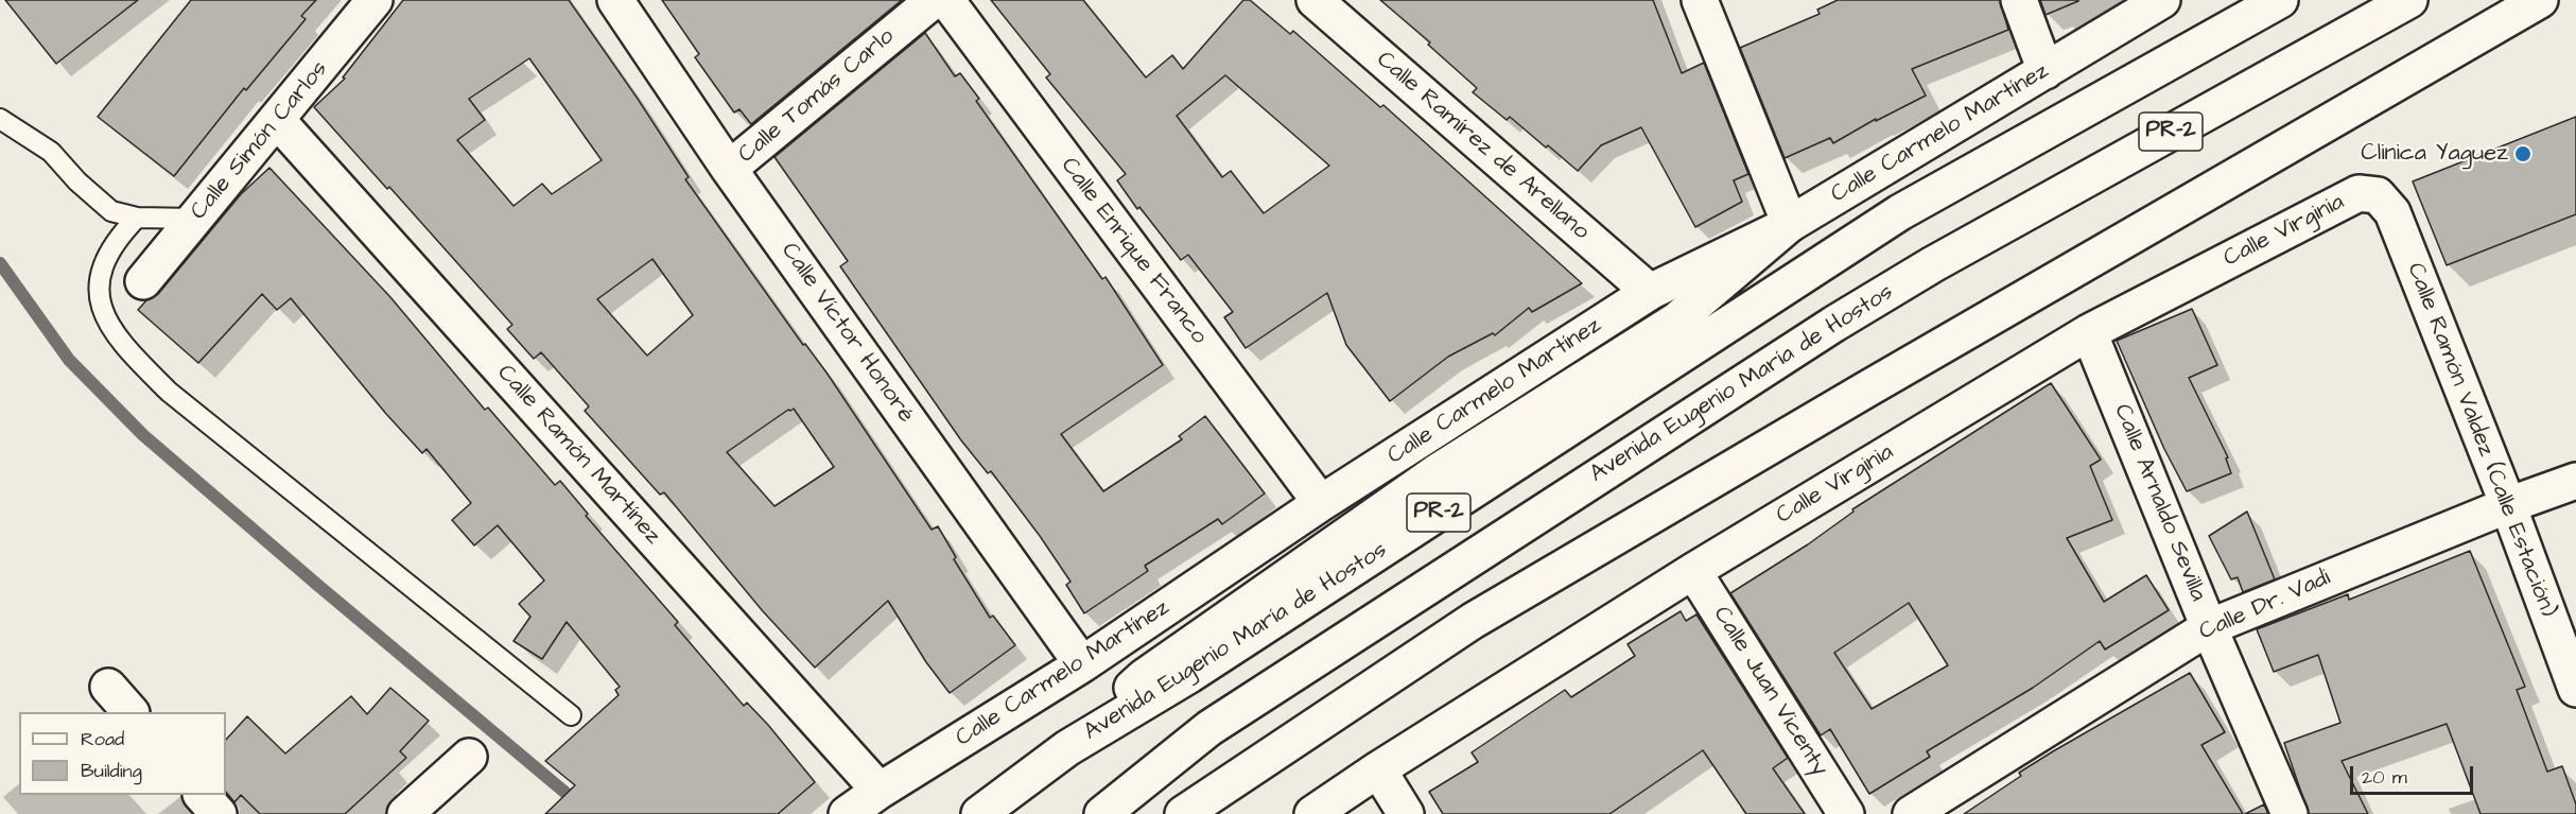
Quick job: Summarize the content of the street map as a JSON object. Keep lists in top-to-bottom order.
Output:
{
  "streets": {
    "main road": [
      "Calle Tomás Carlo",
      "PR-2",
      "Calle Carmelo Martínez",
      "Calle Simón Carlos",
      "Calle Ramírez de Arellano",
      "Calle Virginia",
      "Calle Enrique Franco",
      "Calle Víctor Honoré",
      "Avenida Eugenio María de Hostos",
      "Calle Ramón Valdez (Calle Estación)",
      "Calle Ramón Martínez",
      "Calle Arnaldo Sevilla",
      "Calle Dr. Vadi",
      "Calle Juan Vicenty"
    ]
  },
  "crossings": [
    ["Calle Tomás Carlo", "Calle Víctor Honoré"],
    ["Calle Carmelo Martínez", "Calle Ramírez de Arellano"],
    ["Calle Carmelo Martínez", "Calle Enrique Franco"],
    ["Calle Carmelo Martínez", "Calle Víctor Honoré"],
    ["Calle Carmelo Martínez", "Calle Ramón Martínez"],
    ["Calle Simón Carlos", "Calle Ramón Martínez"],
    ["Calle Virginia", "Calle Ramón Valdez (Calle Estación)"],
    ["Calle Virginia", "Calle Arnaldo Sevilla"],
    ["Calle Virginia", "Calle Juan Vicenty"],
    ["Calle Ramón Valdez (Calle Estación)", "Calle Dr. Vadi"],
    ["Calle Arnaldo Sevilla", "Calle Dr. Vadi"]
  ],
  "places": ["Clinica Yaguez"],
  "legend": ["Road", "Building"],
  "scale_bar": "20 m"
}
